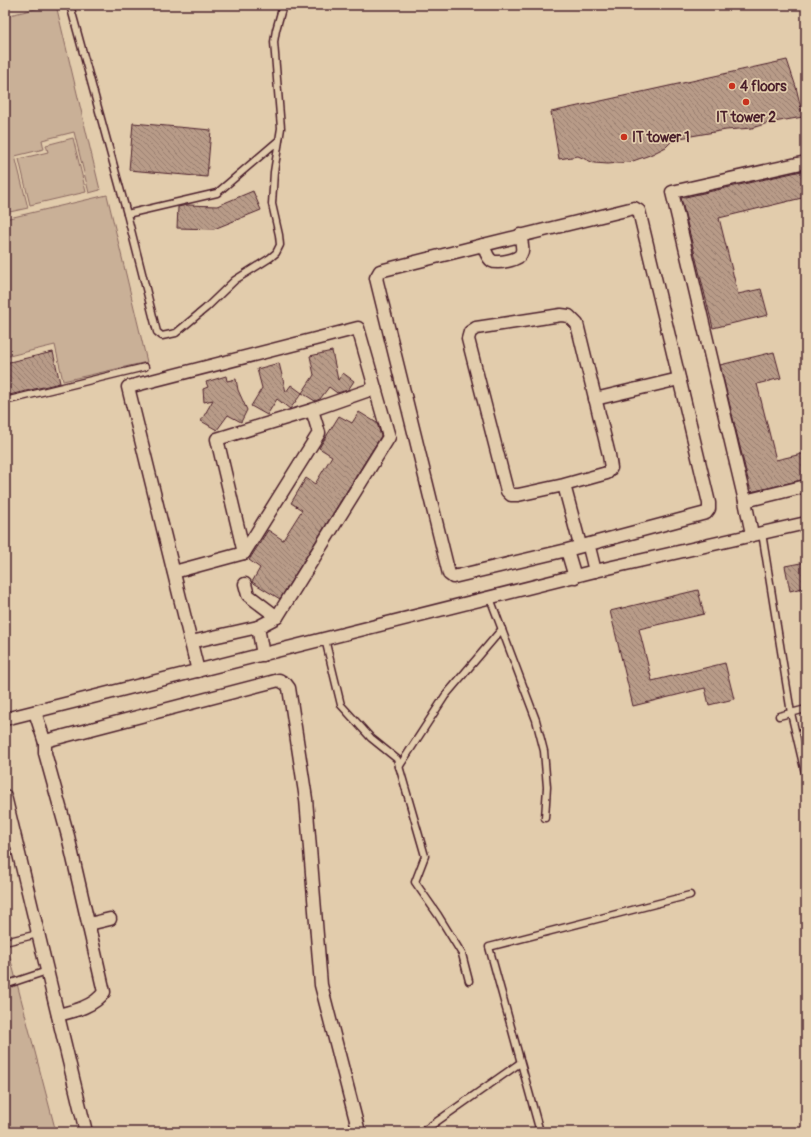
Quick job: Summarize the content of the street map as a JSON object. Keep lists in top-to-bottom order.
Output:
{
  "places": ["4 floors", "IT tower 2", "IT tower 1"]
}
